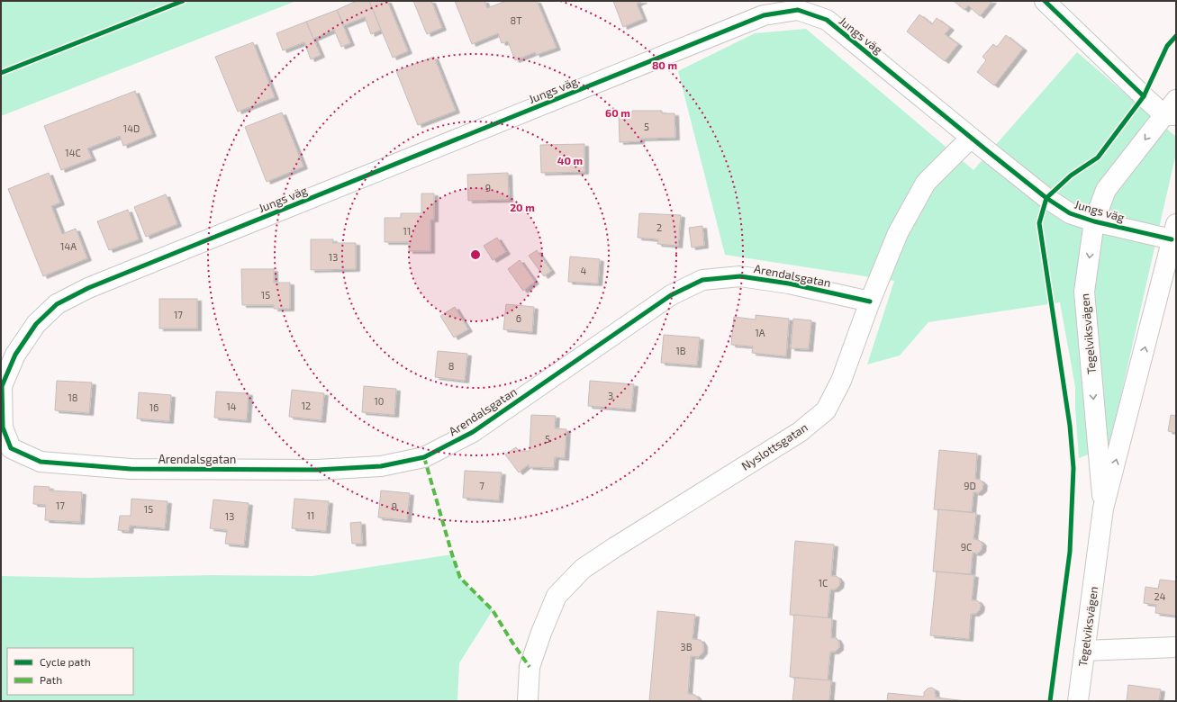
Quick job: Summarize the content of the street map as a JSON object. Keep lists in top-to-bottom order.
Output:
{
  "streets": {
    "street": [
      "Jungs väg",
      "Arendalsgatan",
      "Tegelviksvägen",
      "Nyslottsgatan"
    ]
  },
  "crossings": [
    ["Jungs väg", "Arendalsgatan"],
    ["Jungs väg", "Tegelviksvägen"],
    ["Jungs väg", "Nyslottsgatan"],
    ["Arendalsgatan", "Nyslottsgatan"]
  ],
  "house_numbers": [
    "8T",
    "5",
    "14D",
    "14C",
    "9",
    "2",
    "11",
    "14A",
    "13",
    "4",
    "15",
    "17",
    "6",
    "1A",
    "1B",
    "8",
    "3",
    "18",
    "10",
    "12",
    "14",
    "16",
    "5",
    "7",
    "9D",
    "17",
    "9",
    "15",
    "11",
    "13",
    "9C",
    "1C",
    "24",
    "3B"
  ],
  "legend": ["Cycle path", "Path"],
  "rings": [
    "80 m",
    "60 m",
    "40 m",
    "20 m"
  ]
}
